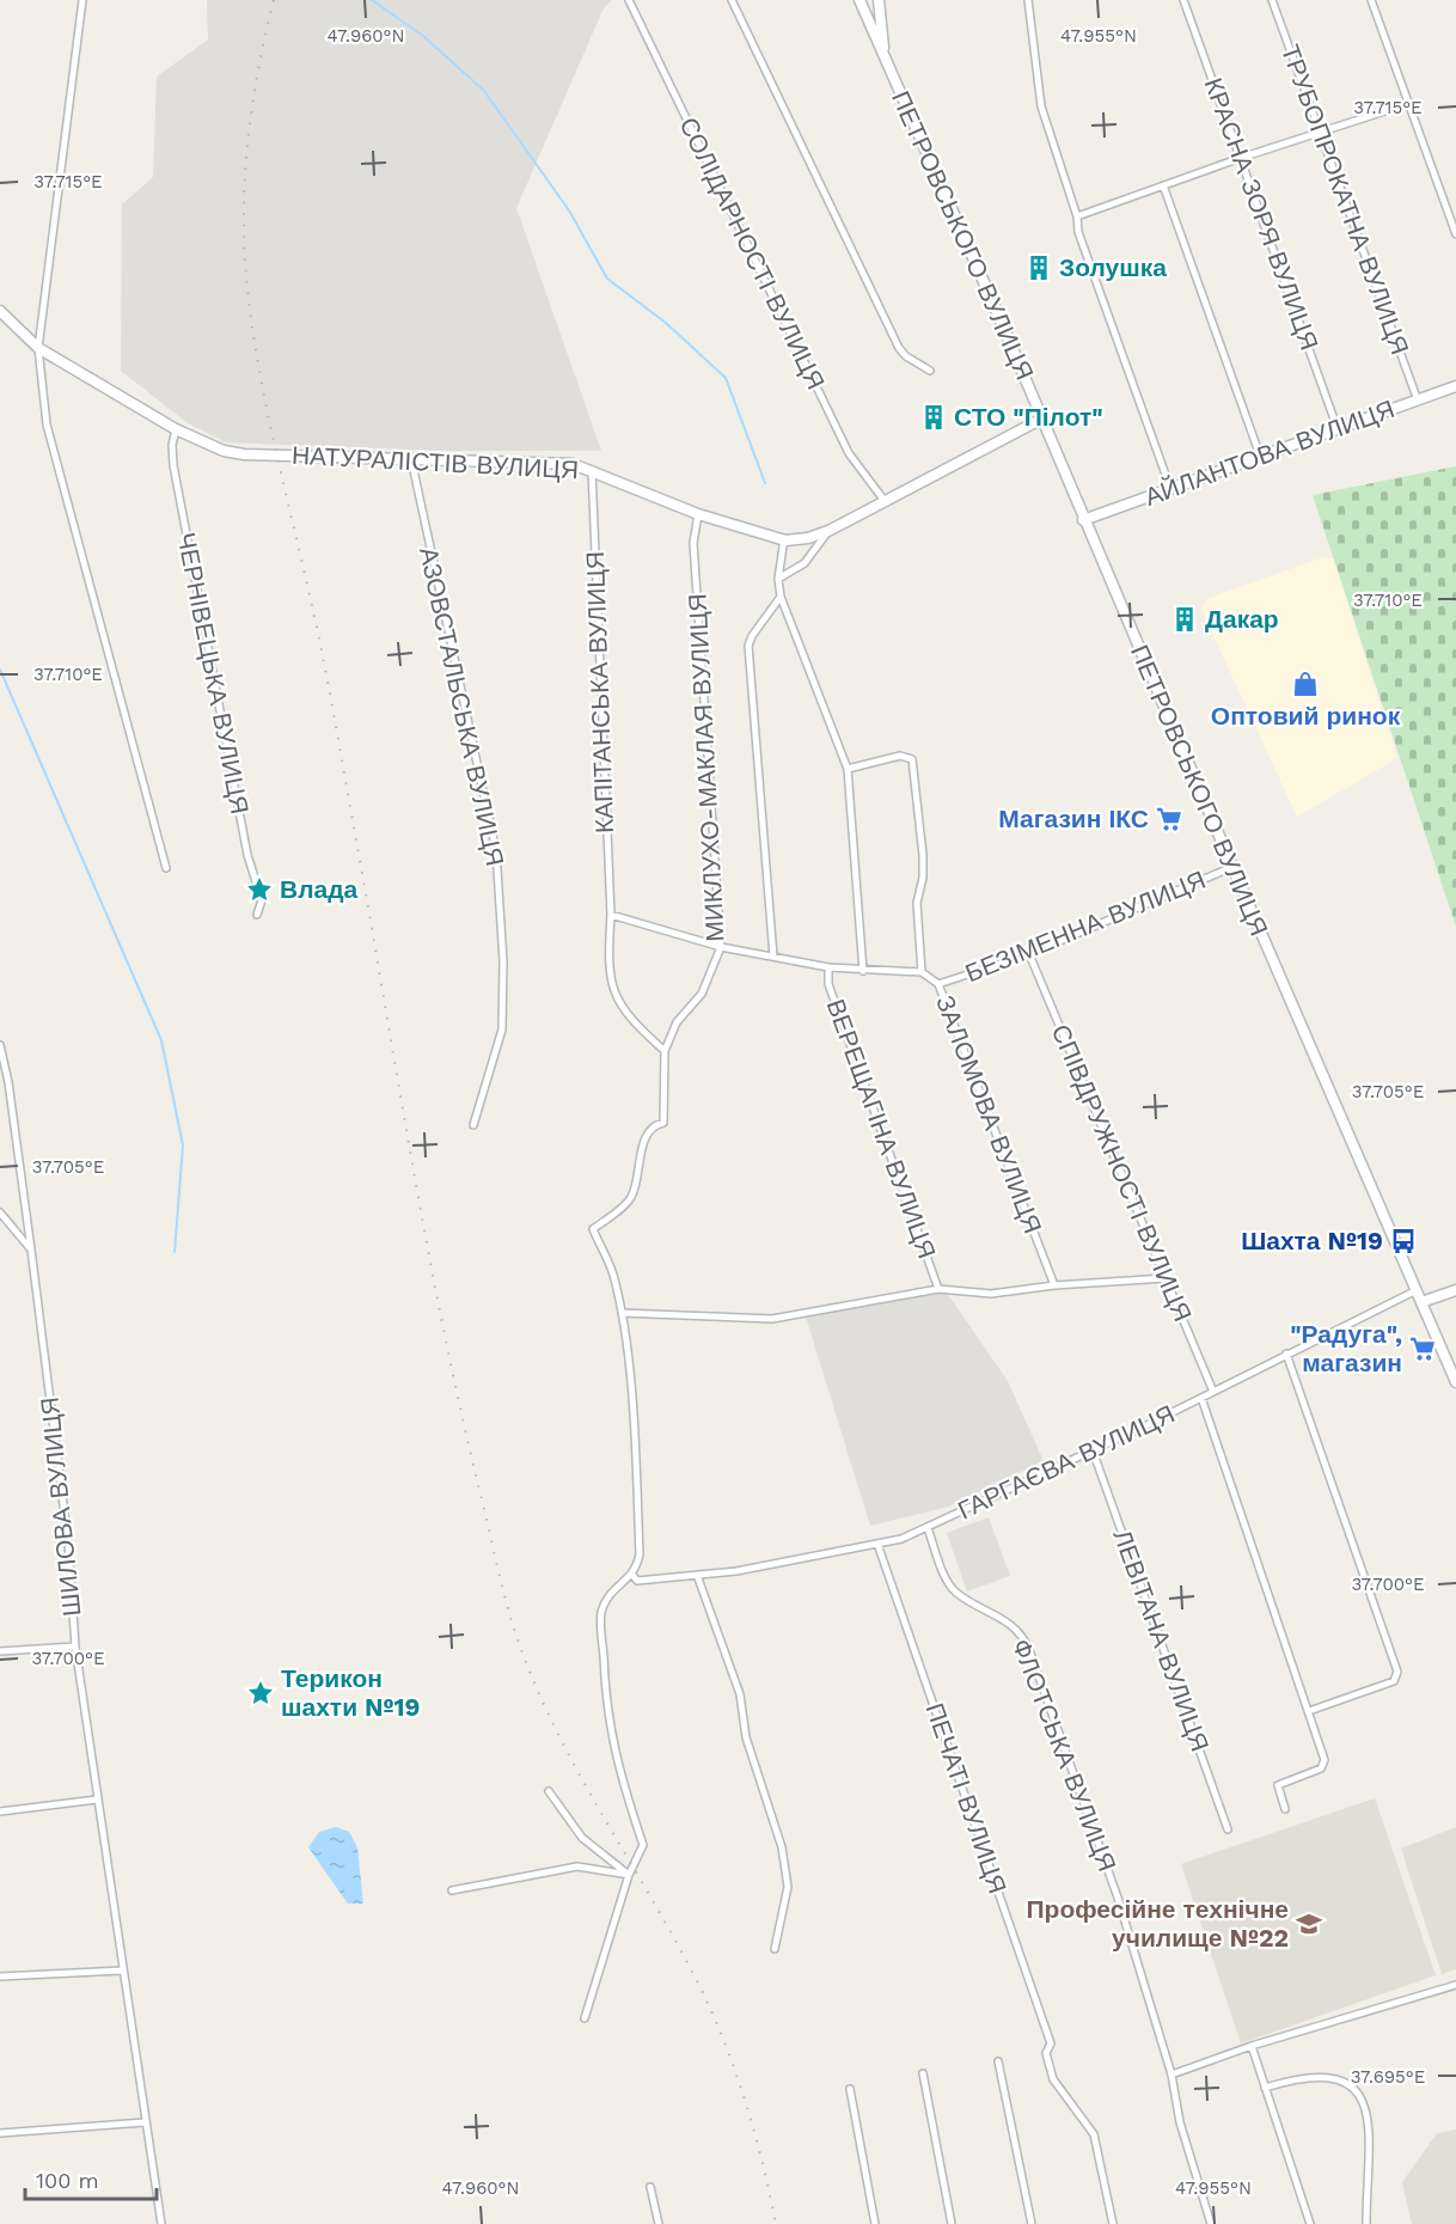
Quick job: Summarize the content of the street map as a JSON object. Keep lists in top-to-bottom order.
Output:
{
  "streets": {
    "street": [
      "ТРУБОПРОКАТНА ВУЛИЦЯ",
      "КРАСНА ЗОРЯ ВУЛИЦЯ",
      "ПЕТРОВСЬКОГО ВУЛИЦЯ",
      "СОЛІДАРНОСТІ ВУЛИЦЯ",
      "АЙЛАНТОВА ВУЛИЦЯ",
      "НАТУРАЛІСТІВ ВУЛИЦЯ",
      "ЧЕРНІВЕЦЬКА ВУЛИЦЯ",
      "КАПІТАНСЬКА ВУЛИЦЯ",
      "АЗОВСТАЛЬСЬКА ВУЛИЦЯ",
      "МИКЛУХО-МАКЛАЯ ВУЛИЦЯ",
      "БЕЗІМЕННА ВУЛИЦЯ",
      "ЗАЛОМОВА ВУЛИЦЯ",
      "ВЕРЕЩАГІНА ВУЛИЦЯ",
      "СПІВДРУЖНОСТІ ВУЛИЦЯ",
      "ГАРГАЄВА ВУЛИЦЯ",
      "ШИЛОВА ВУЛИЦЯ",
      "ЛЕВІТАНА ВУЛИЦЯ",
      "ФЛОТСЬКА ВУЛИЦЯ",
      "ПЕЧАТІ ВУЛИЦЯ"
    ]
  },
  "crossings": [
    ["ТРУБОПРОКАТНА ВУЛИЦЯ", "АЙЛАНТОВА ВУЛИЦЯ"],
    ["КРАСНА ЗОРЯ ВУЛИЦЯ", "АЙЛАНТОВА ВУЛИЦЯ"],
    ["ПЕТРОВСЬКОГО ВУЛИЦЯ", "АЙЛАНТОВА ВУЛИЦЯ"],
    ["ПЕТРОВСЬКОГО ВУЛИЦЯ", "НАТУРАЛІСТІВ ВУЛИЦЯ"],
    ["ПЕТРОВСЬКОГО ВУЛИЦЯ", "БЕЗІМЕННА ВУЛИЦЯ"],
    ["ПЕТРОВСЬКОГО ВУЛИЦЯ", "ГАРГАЄВА ВУЛИЦЯ"],
    ["СОЛІДАРНОСТІ ВУЛИЦЯ", "НАТУРАЛІСТІВ ВУЛИЦЯ"],
    ["НАТУРАЛІСТІВ ВУЛИЦЯ", "ЧЕРНІВЕЦЬКА ВУЛИЦЯ"],
    ["НАТУРАЛІСТІВ ВУЛИЦЯ", "КАПІТАНСЬКА ВУЛИЦЯ"],
    ["НАТУРАЛІСТІВ ВУЛИЦЯ", "АЗОВСТАЛЬСЬКА ВУЛИЦЯ"],
    ["НАТУРАЛІСТІВ ВУЛИЦЯ", "МИКЛУХО-МАКЛАЯ ВУЛИЦЯ"],
    ["НАТУРАЛІСТІВ ВУЛИЦЯ", "ВЕРЕЩАГІНА ВУЛИЦЯ"],
    ["КАПІТАНСЬКА ВУЛИЦЯ", "МИКЛУХО-МАКЛАЯ ВУЛИЦЯ"],
    ["БЕЗІМЕННА ВУЛИЦЯ", "ЗАЛОМОВА ВУЛИЦЯ"],
    ["БЕЗІМЕННА ВУЛИЦЯ", "СПІВДРУЖНОСТІ ВУЛИЦЯ"],
    ["ЗАЛОМОВА ВУЛИЦЯ", "ВЕРЕЩАГІНА ВУЛИЦЯ"],
    ["СПІВДРУЖНОСТІ ВУЛИЦЯ", "ГАРГАЄВА ВУЛИЦЯ"],
    ["ГАРГАЄВА ВУЛИЦЯ", "ЛЕВІТАНА ВУЛИЦЯ"],
    ["ГАРГАЄВА ВУЛИЦЯ", "ФЛОТСЬКА ВУЛИЦЯ"],
    ["ГАРГАЄВА ВУЛИЦЯ", "ПЕЧАТІ ВУЛИЦЯ"]
  ],
  "places": {
    "building": ["Золушка", "СТО \"Пілот\"", "Дакар"],
    "shop": ["Оптовий ринок"],
    "supermarket": ["Магазин ІКС", "\"Радуга\", магазин"],
    "place": ["Влада", "Терикон шахти №19"],
    "bus stop": ["Шахта №19"],
    "school or university": ["Професійне технічне училище №22"]
  },
  "scale_bar": "100 m",
  "coordinates": [
    "47.960°N",
    "47.955°N",
    "37.715°E",
    "37.710°E",
    "37.705°E",
    "37.700°E",
    "37.695°E"
  ]
}
